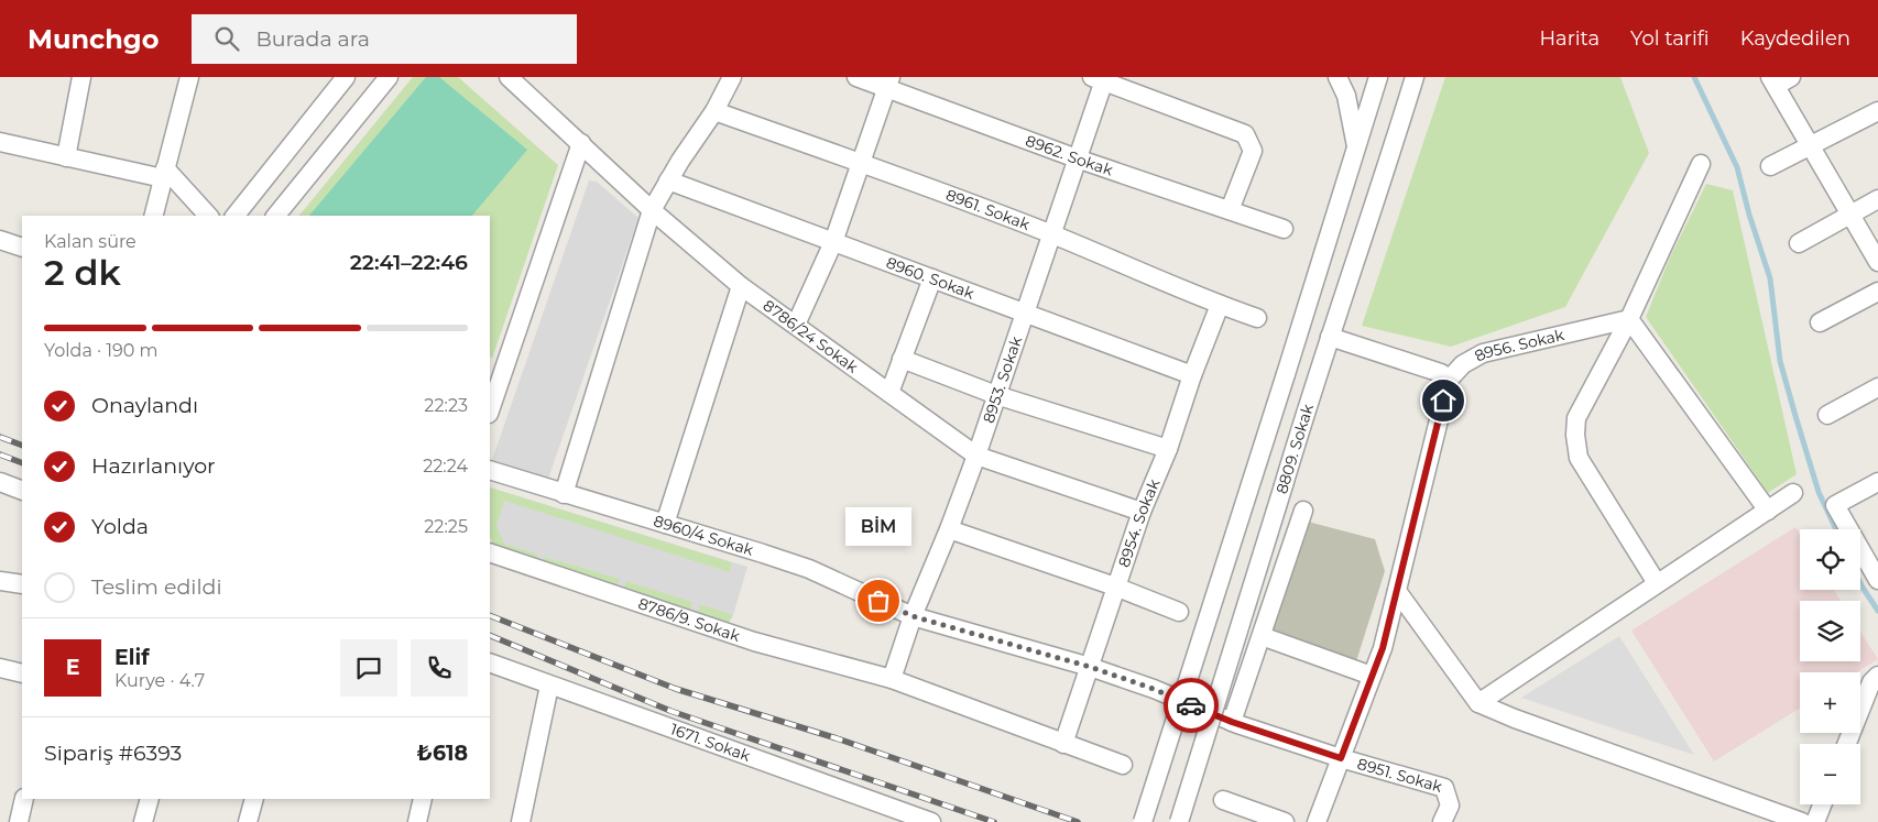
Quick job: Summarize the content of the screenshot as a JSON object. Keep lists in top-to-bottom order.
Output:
{
  "streets": {
    "street": [
      "8962. Sokak",
      "8961. Sokak",
      "8960. Sokak",
      "8786/24 Sokak",
      "8956. Sokak",
      "8953. Sokak",
      "8809. Sokak",
      "8954. Sokak",
      "8960/4 Sokak",
      "8786/9. Sokak",
      "1671. Sokak",
      "8951. Sokak"
    ]
  },
  "crossings": [
    ["8962. Sokak", "8953. Sokak"],
    ["8961. Sokak", "8953. Sokak"],
    ["8961. Sokak", "8954. Sokak"],
    ["8960. Sokak", "8953. Sokak"],
    ["8960. Sokak", "8954. Sokak"],
    ["8786/24 Sokak", "8953. Sokak"],
    ["8786/24 Sokak", "8954. Sokak"],
    ["8953. Sokak", "8960/4 Sokak"],
    ["8953. Sokak", "8786/9. Sokak"],
    ["8953. Sokak", "8951. Sokak"],
    ["8954. Sokak", "8786/9. Sokak"],
    ["8954. Sokak", "8951. Sokak"],
    ["8960/4 Sokak", "8951. Sokak"]
  ],
  "places": ["BİM"],
  "page": {
    "header": "Munchgo",
    "search": "Burada ara",
    "nav": ["Harita", "Yol tarifi", "Kaydedilen"],
    "heading": ["2 dk", "Kalan süre", "22:41–22:46"],
    "panel": [
      "Elif",
      "Kurye · 4.7",
      "Sipariş #6393",
      "₺618"
    ],
    "bar": "Yolda · 190 m",
    "list": [
      ["Onaylandı", "22:23"],
      ["Hazırlanıyor", "22:24"],
      ["Yolda", "22:25"],
      "Teslim edildi"
    ],
    "bubble": "BİM",
    "map_buttons": ["+", "−"],
    "round": "E"
  }
}
